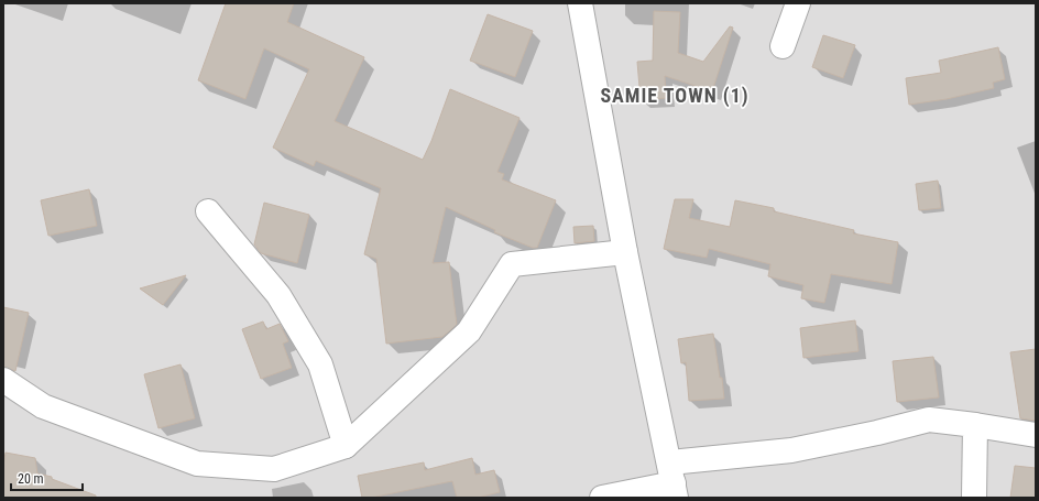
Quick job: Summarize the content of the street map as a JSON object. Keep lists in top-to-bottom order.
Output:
{
  "districts": ["SAMIE TOWN (1)"],
  "scale_bar": "20 m"
}
